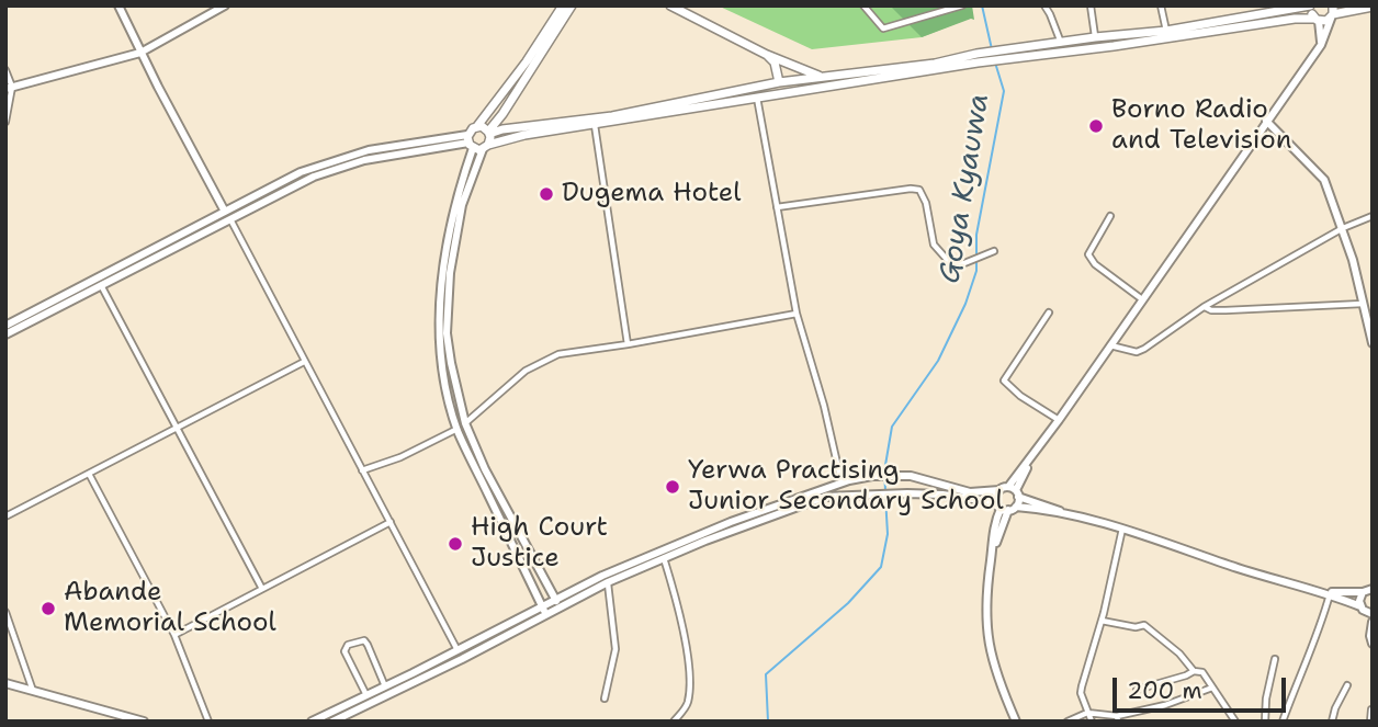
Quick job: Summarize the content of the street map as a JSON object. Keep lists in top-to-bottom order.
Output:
{
  "water": ["Goya Kyauwa"],
  "places": [
    "Borno Radio and Television",
    "Dugema Hotel",
    "Yerwa Practising Junior Secondary School",
    "High Court Justice",
    "Abande Memorial School"
  ],
  "scale_bar": "200 m"
}
